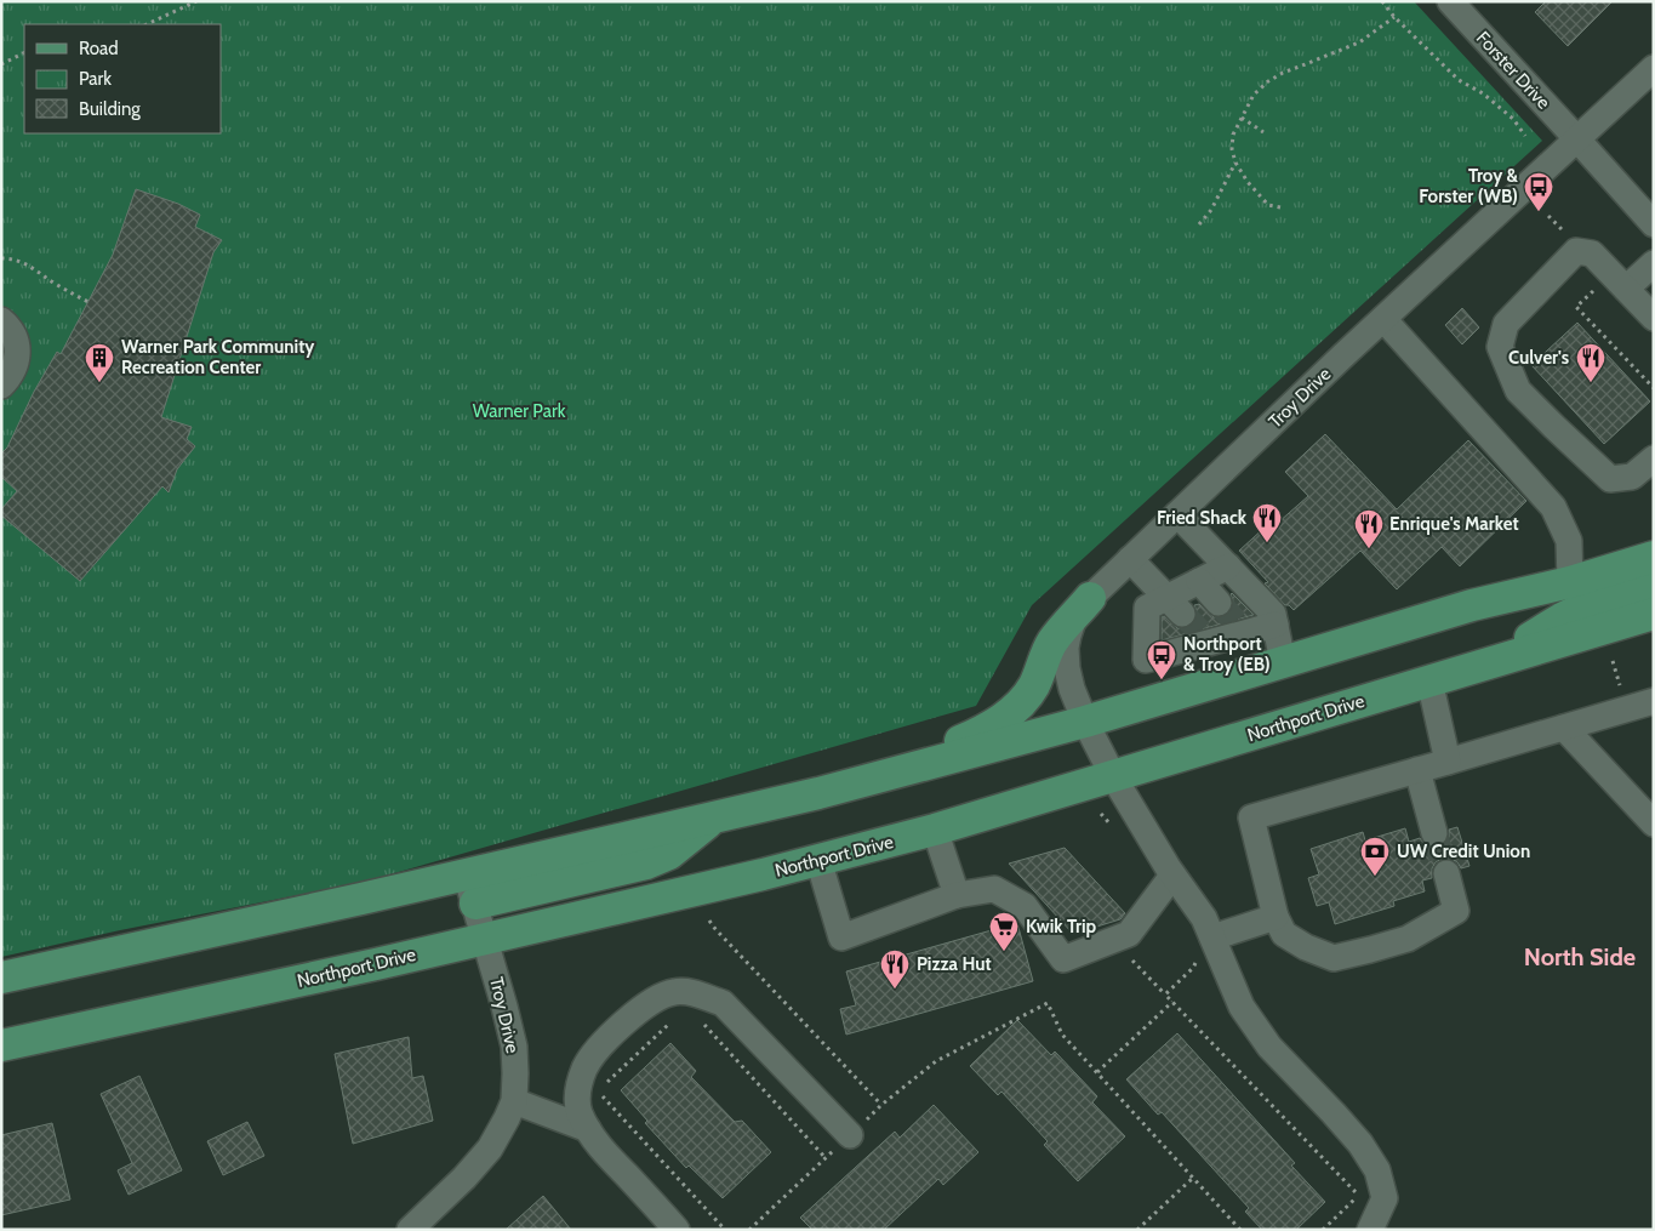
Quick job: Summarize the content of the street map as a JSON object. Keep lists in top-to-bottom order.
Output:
{
  "streets": {
    "main road": ["Northport Drive"],
    "street": ["Forster Drive", "Troy Drive"]
  },
  "crossings": [
    ["Forster Drive", "Troy Drive"],
    ["Troy Drive", "Northport Drive"]
  ],
  "districts": ["North Side"],
  "parks": ["Warner Park"],
  "places": {
    "bus stop": ["Troy & Forster (WB)", "Northport & Troy (EB)"],
    "building": ["Warner Park Community Recreation Center"],
    "restaurant": [
      "Culver's",
      "Fried Shack",
      "Enrique's Market",
      "Pizza Hut"
    ],
    "bank": ["UW Credit Union"],
    "supermarket": ["Kwik Trip"]
  },
  "legend": ["Road", "Park", "Building"]
}
